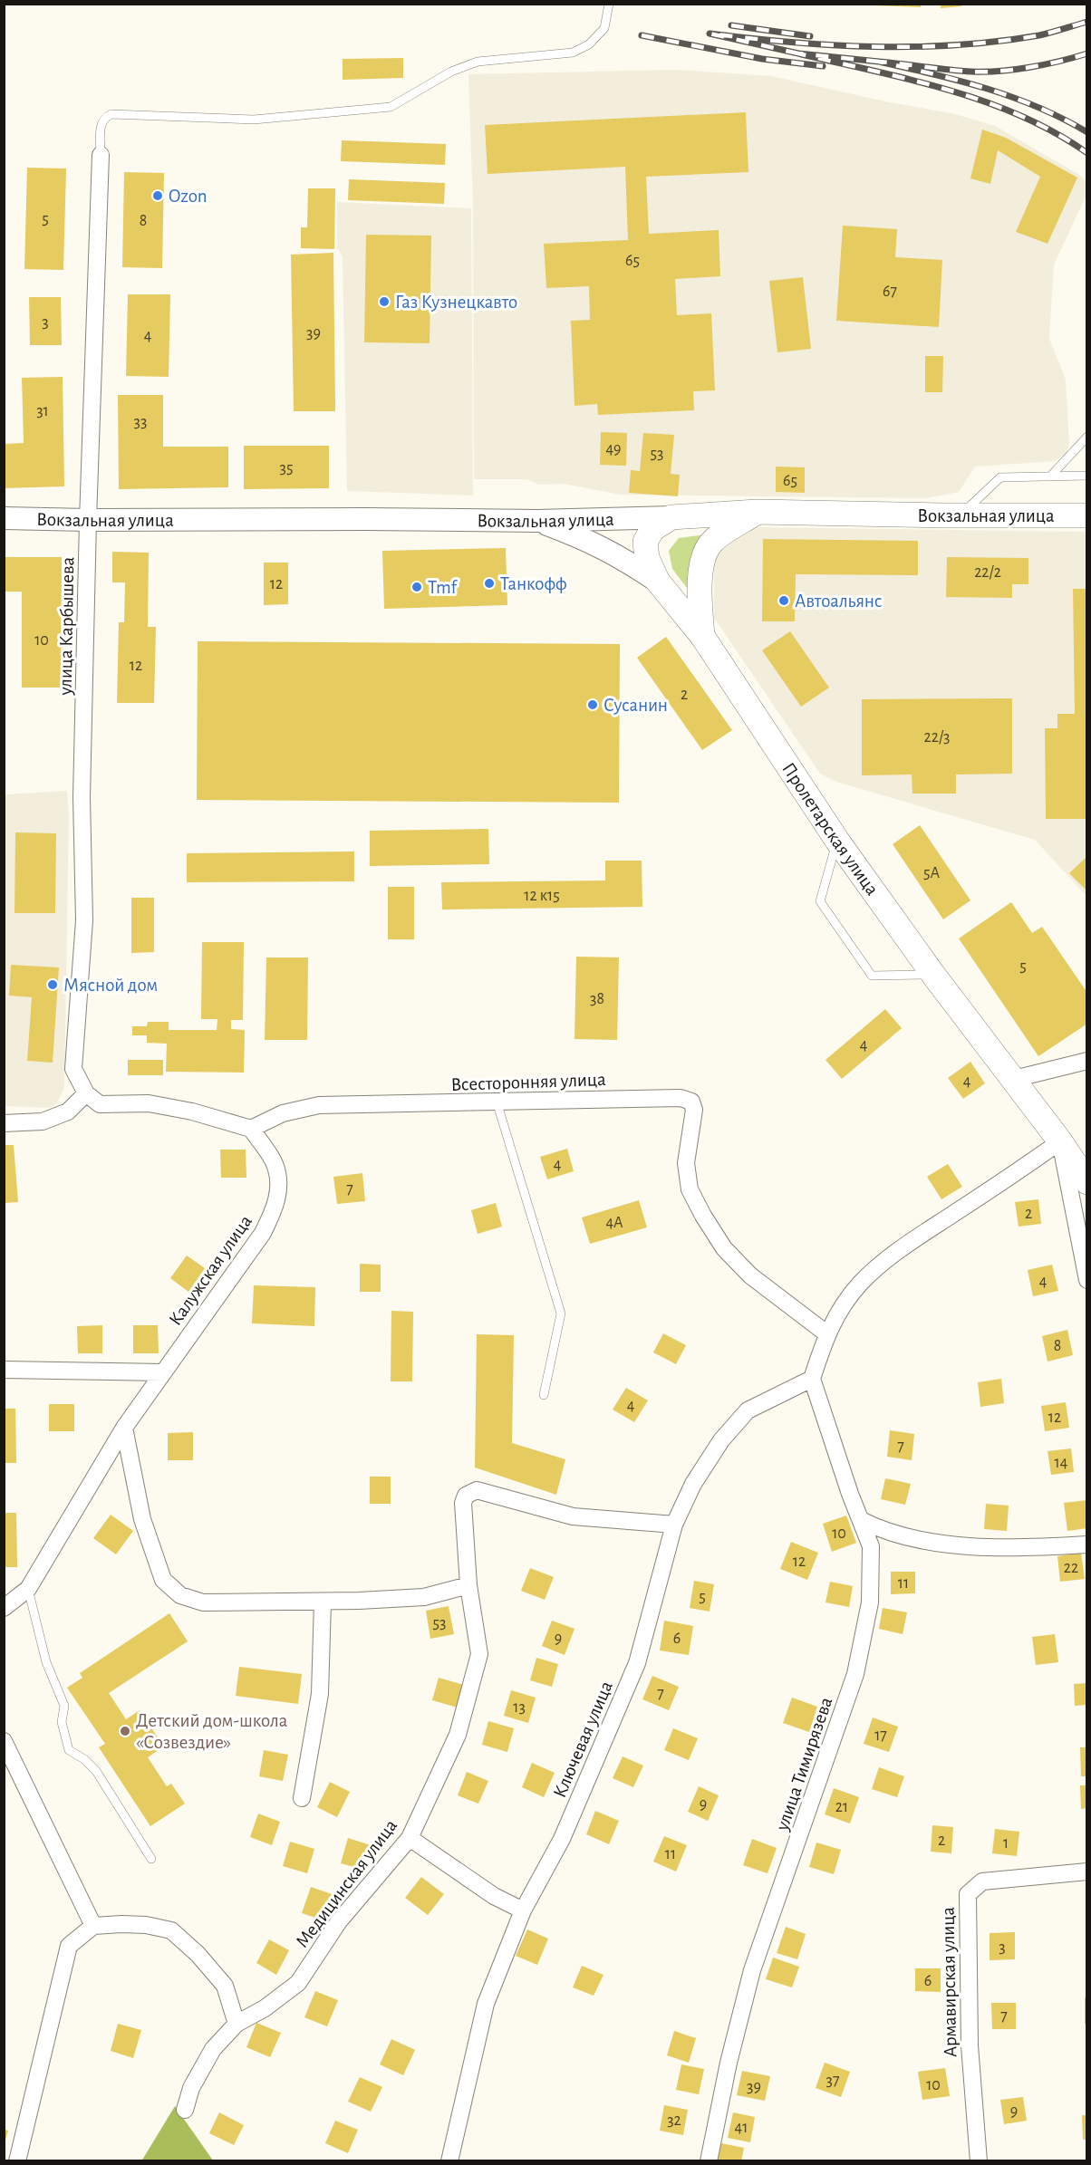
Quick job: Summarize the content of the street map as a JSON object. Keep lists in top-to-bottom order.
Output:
{
  "streets": {
    "main road": ["Вокзальная улица", "Пролетарская улица"],
    "street": [
      "улица Карбышева",
      "Всесторонняя улица",
      "Калужская улица",
      "Ключевая улица",
      "улица Тимирязева",
      "Медицинская улица",
      "Армавирская улица"
    ]
  },
  "crossings": [
    ["Вокзальная улица", "улица Карбышева"],
    ["Вокзальная улица", "Пролетарская улица"],
    ["Всесторонняя улица", "Калужская улица"],
    ["Ключевая улица", "улица Тимирязева"],
    ["Ключевая улица", "Медицинская улица"]
  ],
  "places": [
    "Ozon",
    "Газ Кузнецкавто",
    "Танкофф",
    "Tmf",
    "Автоальянс",
    "Сусанин",
    "Мясной дом",
    "Детский дом-школа «Созвездие»"
  ],
  "house_numbers": [
    "5",
    "8",
    "65",
    "67",
    "3",
    "39",
    "4",
    "31",
    "33",
    "49",
    "53",
    "35",
    "65",
    "22/2",
    "12",
    "10",
    "12",
    "2",
    "22/3",
    "5А",
    "12 к15",
    "5",
    "38",
    "4",
    "4",
    "4",
    "7",
    "2",
    "4А",
    "4",
    "8",
    "4",
    "12",
    "7",
    "14",
    "10",
    "12",
    "22",
    "11",
    "5",
    "53",
    "9",
    "6",
    "7",
    "13",
    "17",
    "9",
    "21",
    "2",
    "1",
    "11",
    "3",
    "6",
    "7",
    "37",
    "10",
    "39",
    "9",
    "32",
    "41"
  ]
}
